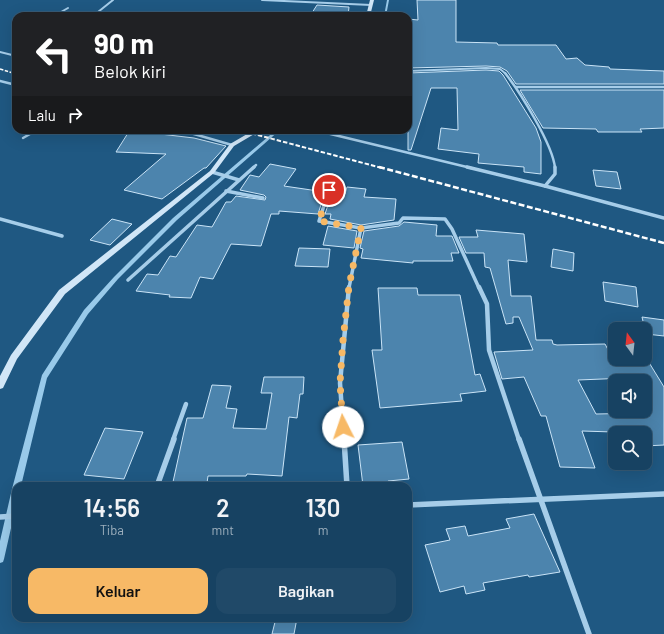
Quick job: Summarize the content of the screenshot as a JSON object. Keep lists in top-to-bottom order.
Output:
{
  "north": "top",
  "page": {
    "turn": ["90 m", "Belok kiri"],
    "then": "Lalu",
    "eta": [
      "14:56",
      "Tiba",
      "2",
      "mnt",
      "130",
      "m"
    ],
    "buttons": ["Keluar", "Bagikan"]
  }
}
